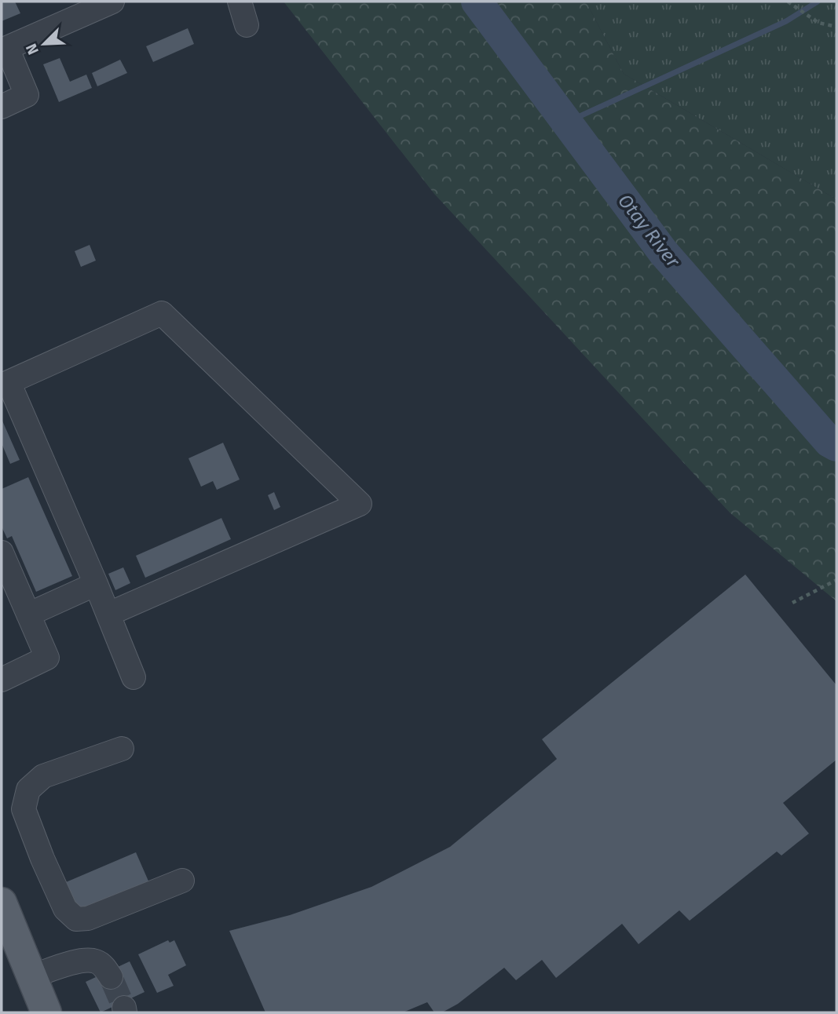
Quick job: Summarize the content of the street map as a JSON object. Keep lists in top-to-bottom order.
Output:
{
  "water": ["Otay River"],
  "north": "bottom left"
}
